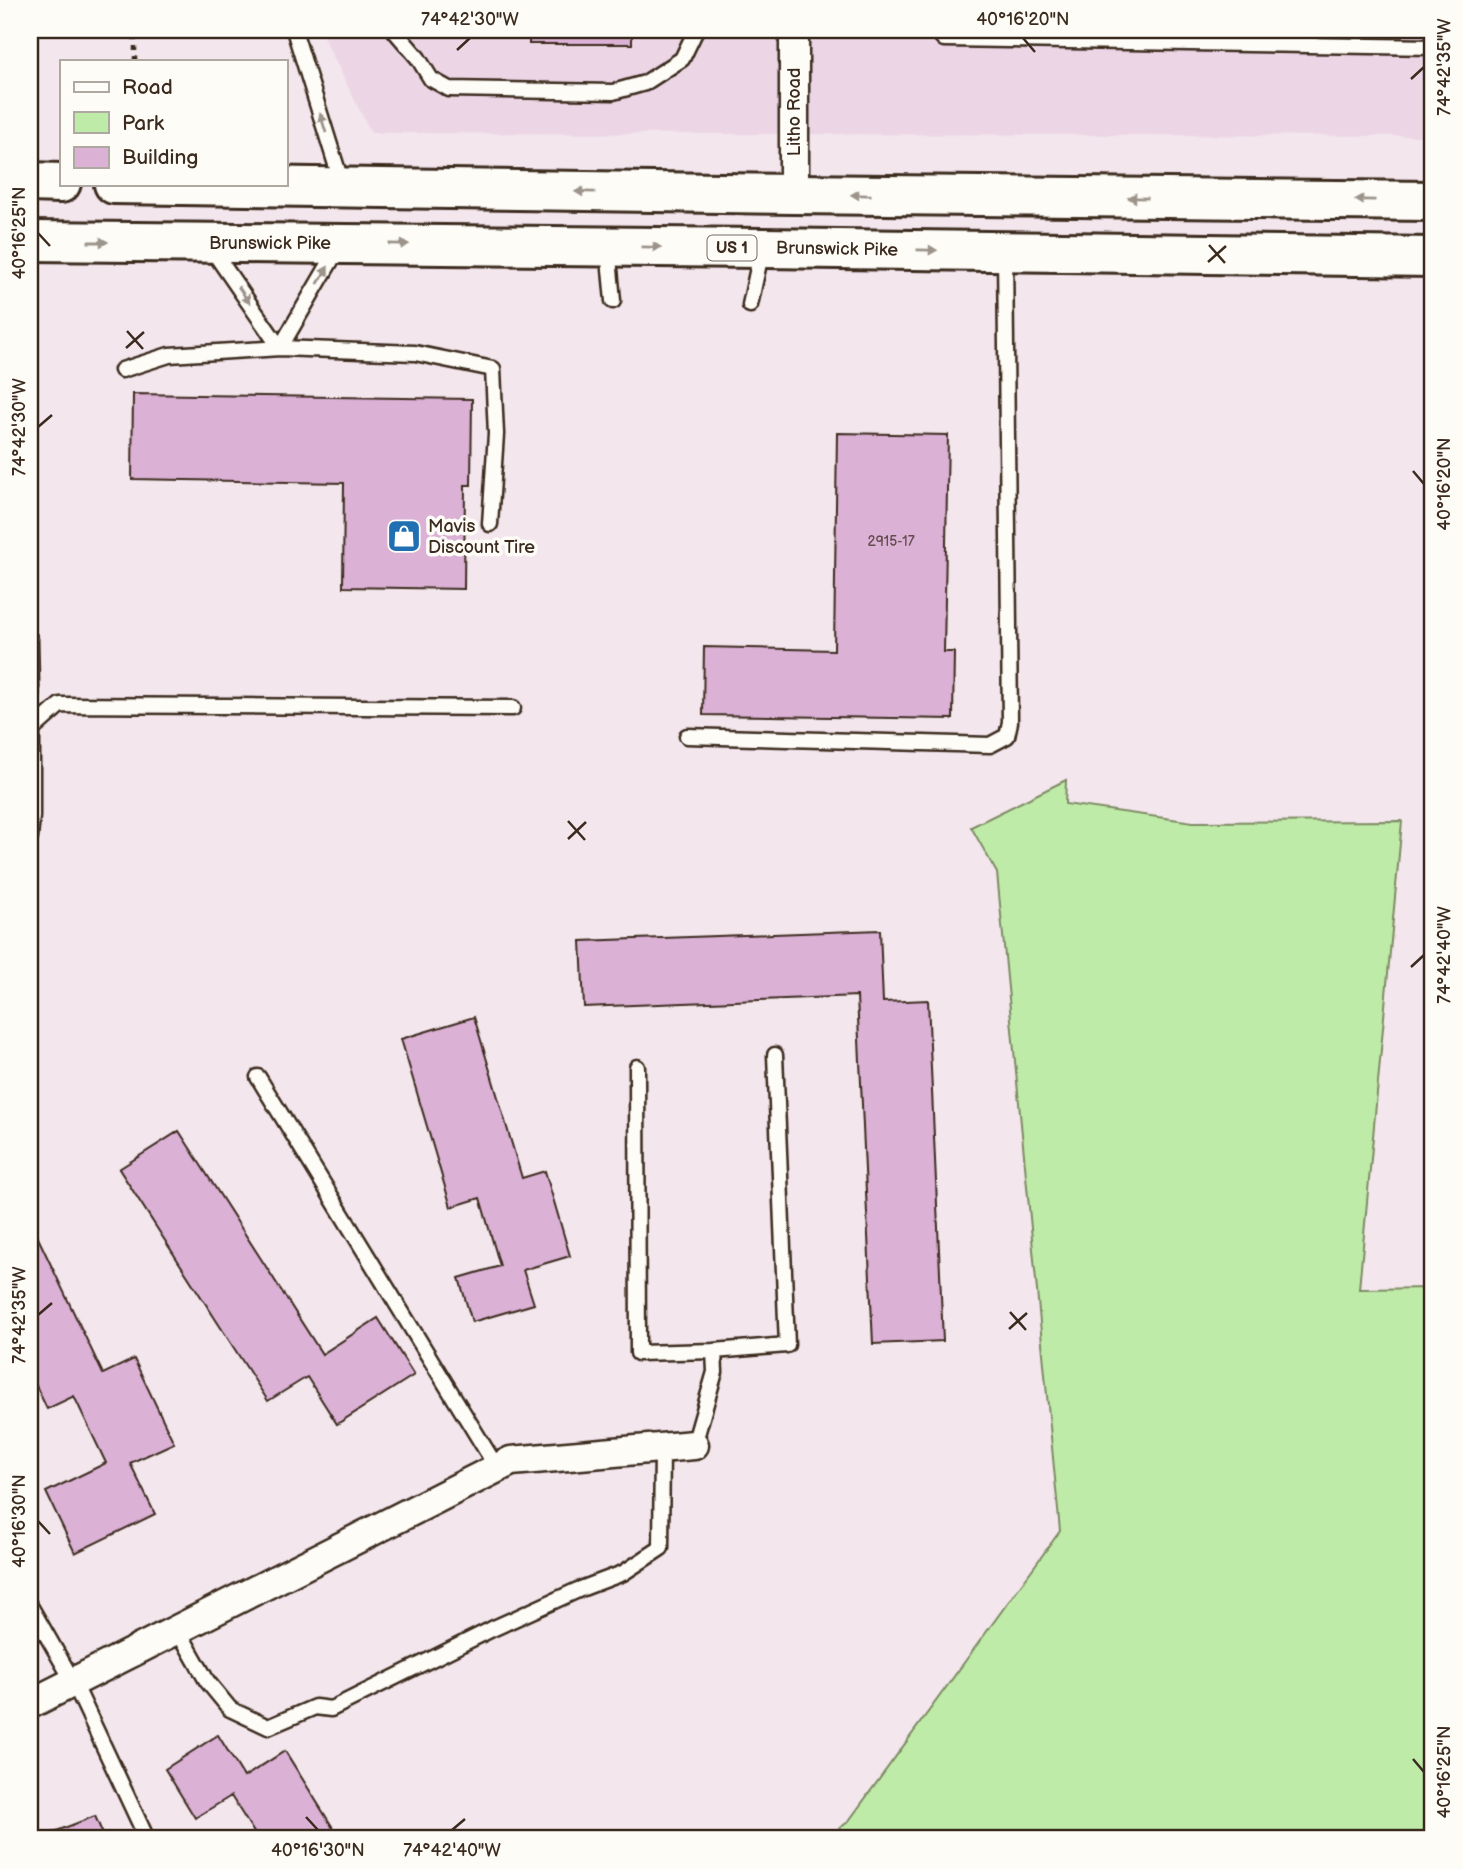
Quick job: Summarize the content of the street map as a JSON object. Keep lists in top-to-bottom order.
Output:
{
  "streets": {
    "highway": ["Brunswick Pike", "US 1"],
    "street": ["Litho Road"]
  },
  "places": {
    "shop": ["Mavis Discount Tire"]
  },
  "house_numbers": ["2915-17"],
  "legend": ["Road", "Park", "Building"],
  "coordinates": [
    "74°42'30\"W",
    "40°16'20\"N",
    "74°42'35\"W",
    "40°16'25\"N",
    "74°42'40\"W",
    "40°16'30\"N"
  ]
}
